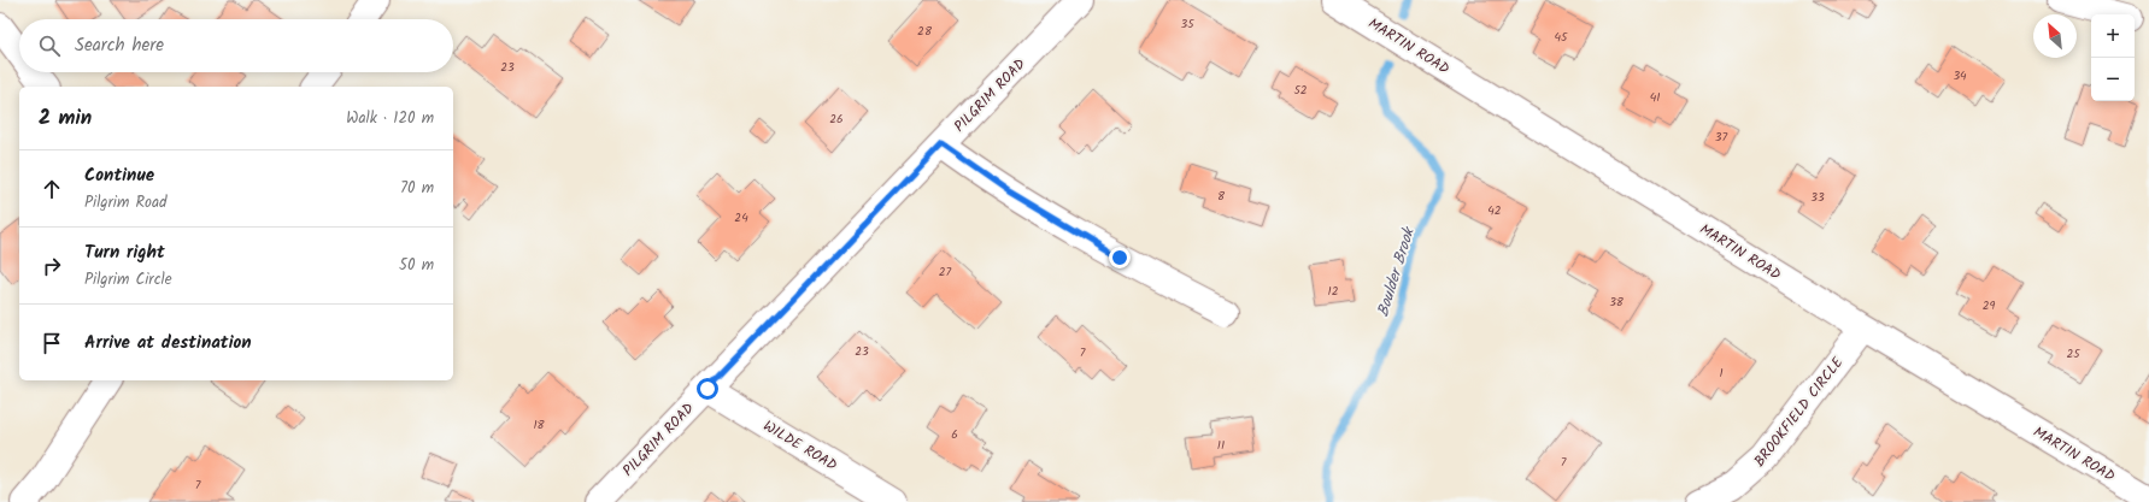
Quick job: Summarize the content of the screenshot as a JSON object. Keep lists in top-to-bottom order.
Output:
{
  "streets": {
    "street": [
      "MARTIN ROAD",
      "PILGRIM ROAD",
      "BROOKFIELD CIRCLE",
      "WILDE ROAD"
    ]
  },
  "crossings": [
    ["MARTIN ROAD", "BROOKFIELD CIRCLE"],
    ["PILGRIM ROAD", "WILDE ROAD"]
  ],
  "water": ["Boulder Brook"],
  "house_numbers": [
    "35",
    "28",
    "45",
    "23",
    "34",
    "52",
    "41",
    "26",
    "37",
    "8",
    "33",
    "42",
    "24",
    "27",
    "12",
    "38",
    "29",
    "23",
    "7",
    "25",
    "1",
    "18",
    "6",
    "11",
    "7",
    "7"
  ],
  "north": "top left",
  "page": {
    "map_buttons": ["+", "−"],
    "search": "Search here",
    "heading": ["2 min", "Walk · 120 m"],
    "list": [
      ["Continue", "Pilgrim Road", "70 m"],
      ["Turn right", "Pilgrim Circle", "50 m"],
      "Arrive at destination"
    ]
  }
}
